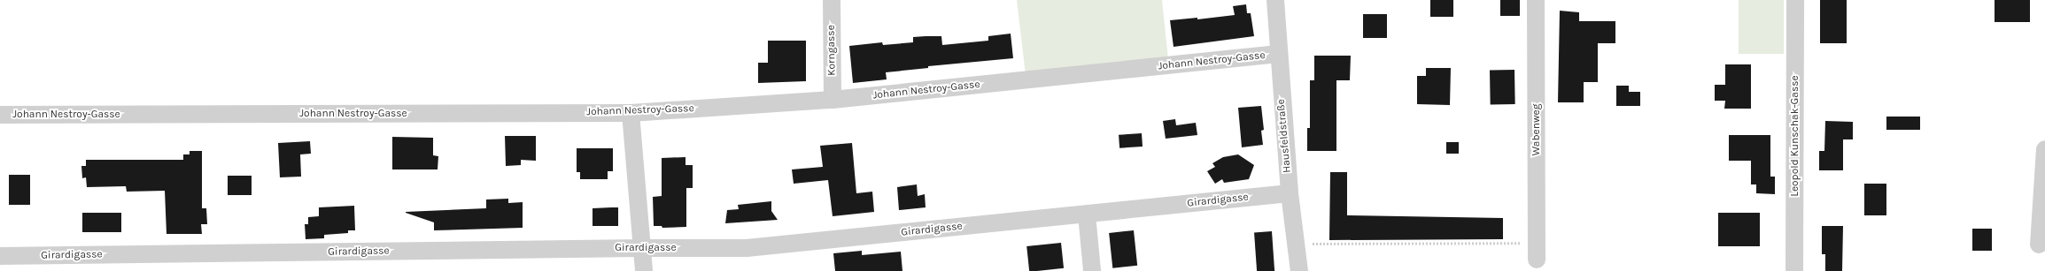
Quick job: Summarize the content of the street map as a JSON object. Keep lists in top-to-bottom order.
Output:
{
  "streets": {
    "street": [
      "Korngasse",
      "Johann Nestroy-Gasse",
      "Wabenweg",
      "Hausfeldstraße",
      "Leopold Kunschak-Gasse",
      "Girardigasse"
    ]
  },
  "crossings": [
    ["Korngasse", "Johann Nestroy-Gasse"],
    ["Johann Nestroy-Gasse", "Hausfeldstraße"],
    ["Hausfeldstraße", "Girardigasse"]
  ]
}
